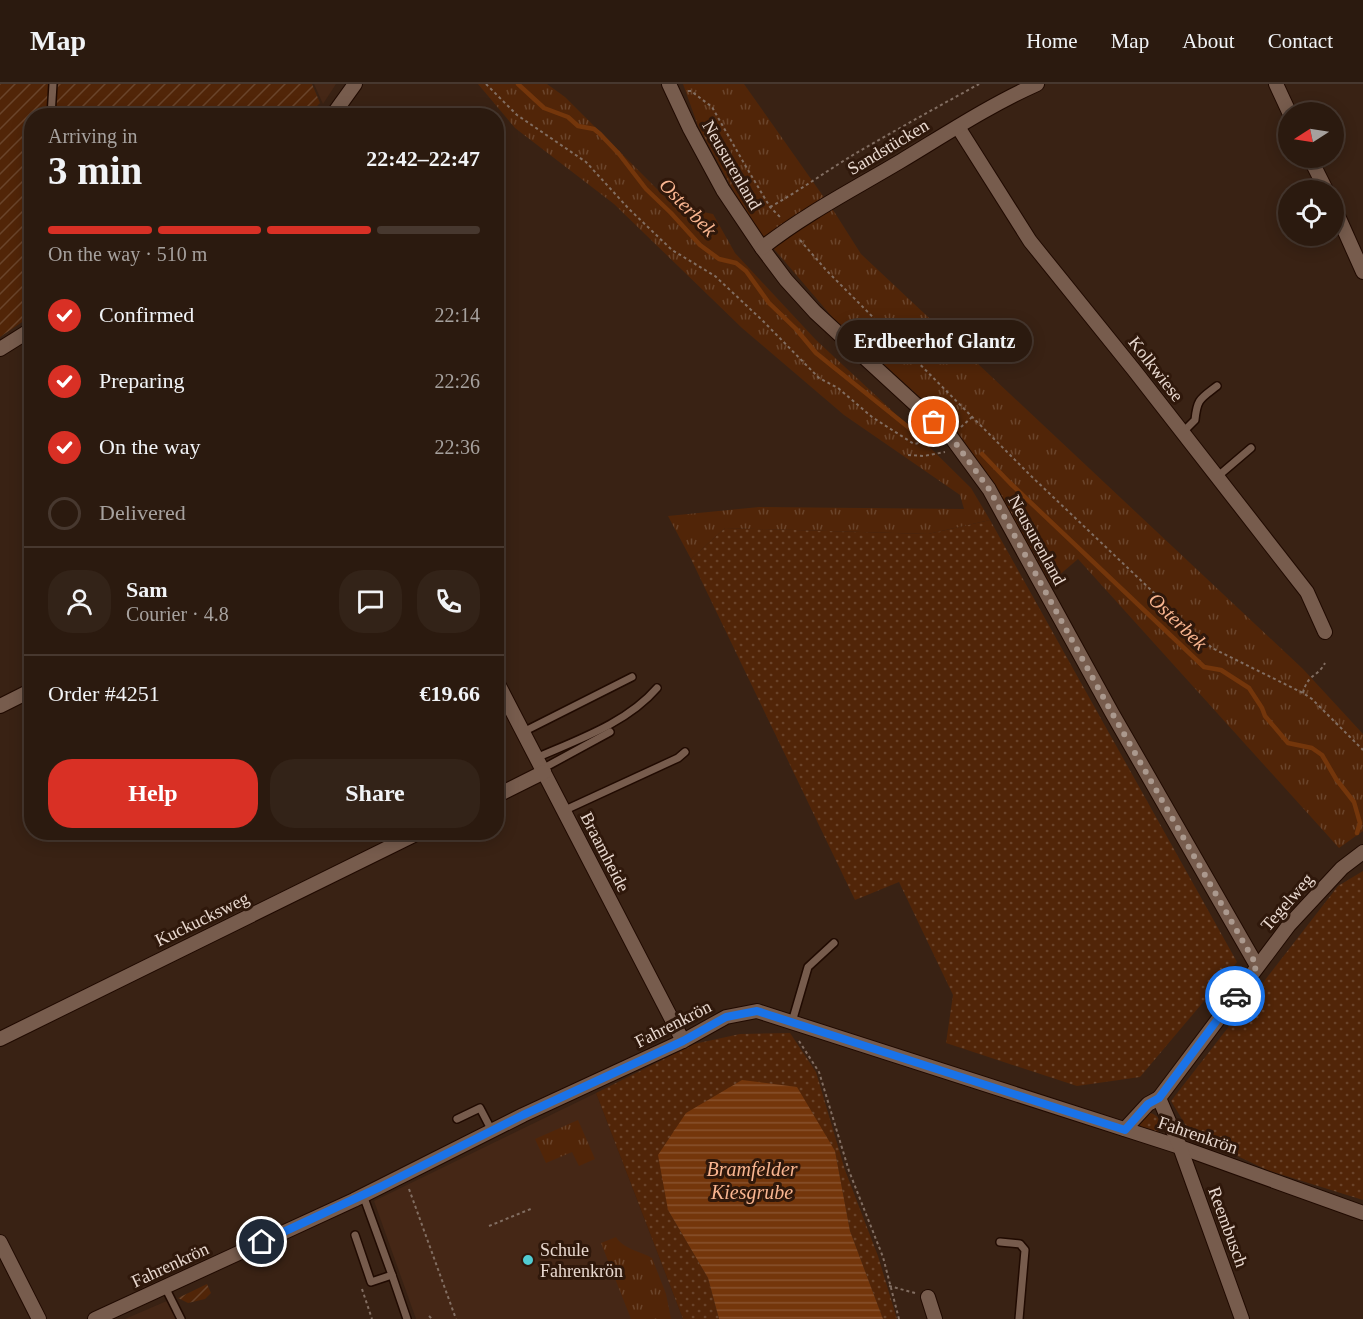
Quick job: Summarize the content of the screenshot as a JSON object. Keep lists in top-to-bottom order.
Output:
{
  "streets": {
    "street": [
      "Sandstücken",
      "Neusurenland",
      "Kolkwiese",
      "Braamheide",
      "Tegelweg",
      "Kuckucksweg",
      "Fahrenkrön",
      "Reembusch"
    ]
  },
  "crossings": [
    ["Sandstücken", "Neusurenland"],
    ["Sandstücken", "Kolkwiese"],
    ["Neusurenland", "Tegelweg"],
    ["Braamheide", "Fahrenkrön"],
    ["Tegelweg", "Fahrenkrön"],
    ["Fahrenkrön", "Reembusch"]
  ],
  "water": ["Osterbek", "Bramfelder Kiesgrube"],
  "places": ["Erdbeerhof Glantz", "Schule Fahrenkrön"],
  "north": "left",
  "page": {
    "header": "Map",
    "nav": [
      "Home",
      "Map",
      "About",
      "Contact"
    ],
    "heading": ["3 min", "Arriving in", "22:42–22:47"],
    "panel": [
      "Sam",
      "Courier · 4.8",
      "Order #4251",
      "€19.66"
    ],
    "bar": "On the way · 510 m",
    "list": [
      ["Confirmed", "22:14"],
      ["Preparing", "22:26"],
      ["On the way", "22:36"],
      "Delivered"
    ],
    "bubble": "Erdbeerhof Glantz",
    "buttons": ["Help", "Share"]
  }
}
